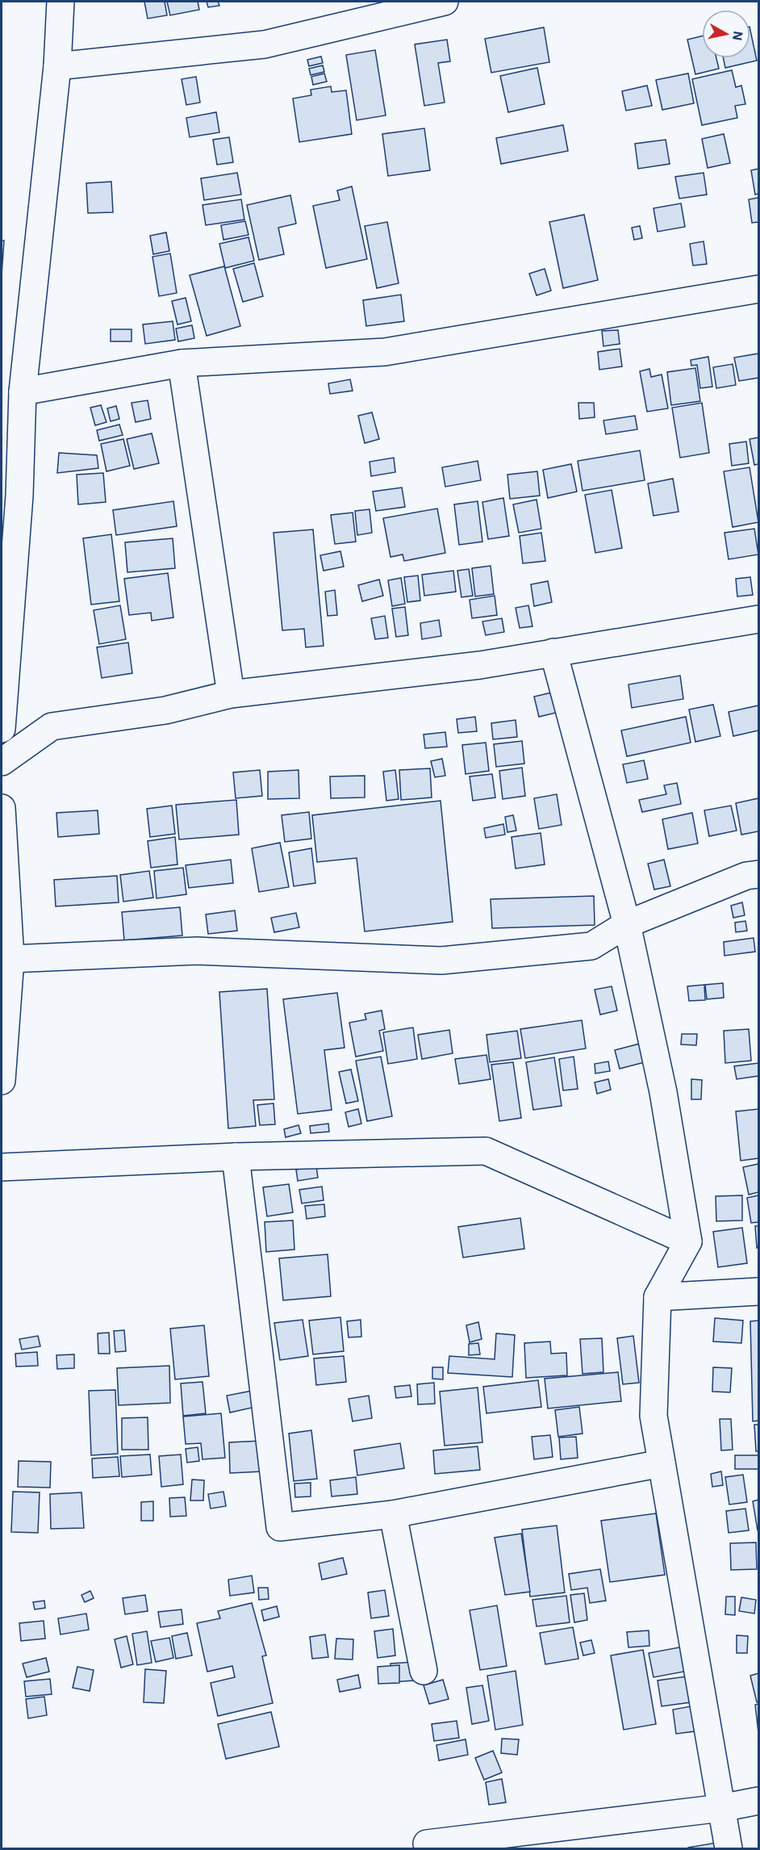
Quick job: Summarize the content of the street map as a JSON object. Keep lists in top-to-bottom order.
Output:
{
  "north": "right"
}
